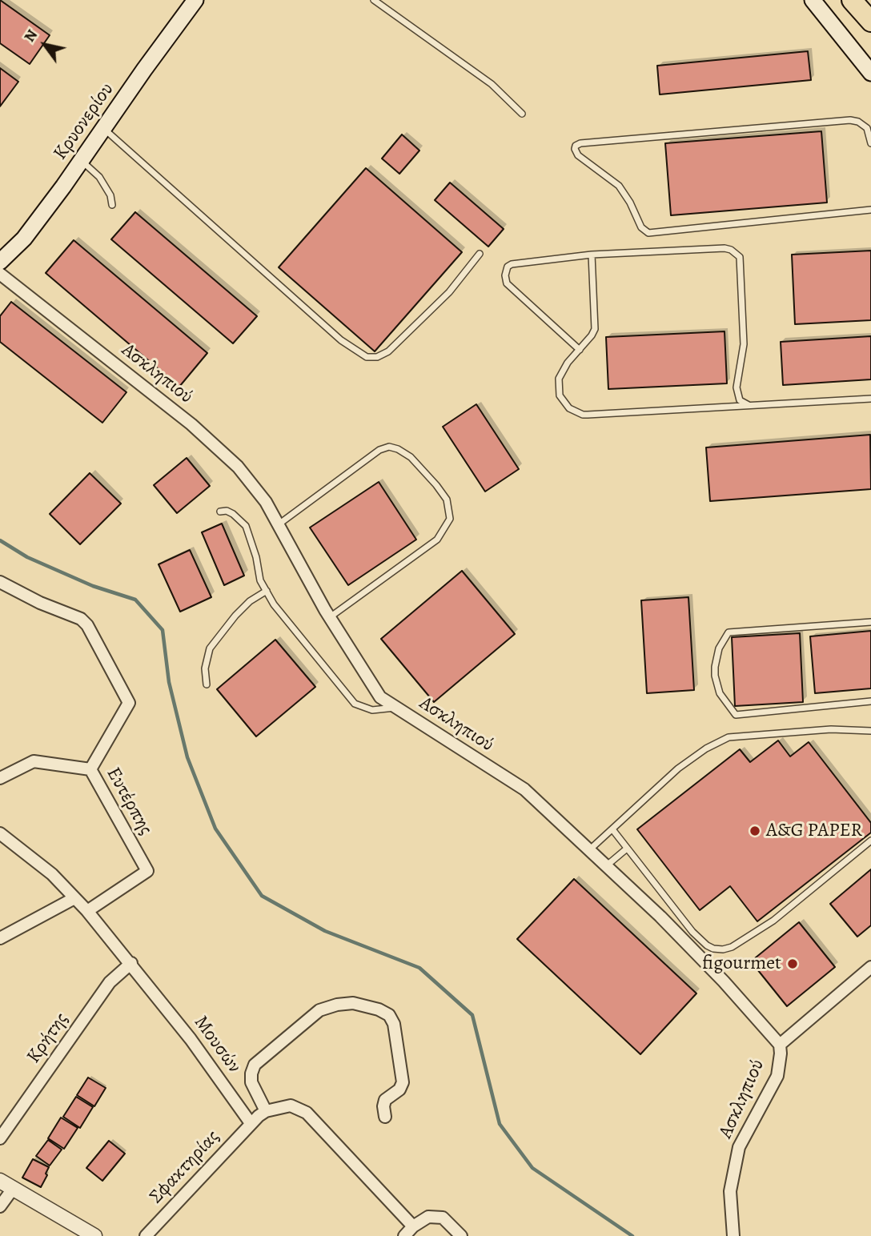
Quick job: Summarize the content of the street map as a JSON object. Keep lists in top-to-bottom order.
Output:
{
  "streets": {
    "main road": ["Κρυονερίου"],
    "street": [
      "Ασκληπιού",
      "Ευτέρπης",
      "Κρήτης",
      "Μουσών",
      "Σφακτηρίας"
    ]
  },
  "crossings": [
    ["Ευτέρπης", "Μουσών"],
    ["Κρήτης", "Μουσών"],
    ["Μουσών", "Σφακτηρίας"]
  ],
  "places": ["A&G PAPER", "figourmet"],
  "north": "top left"
}
